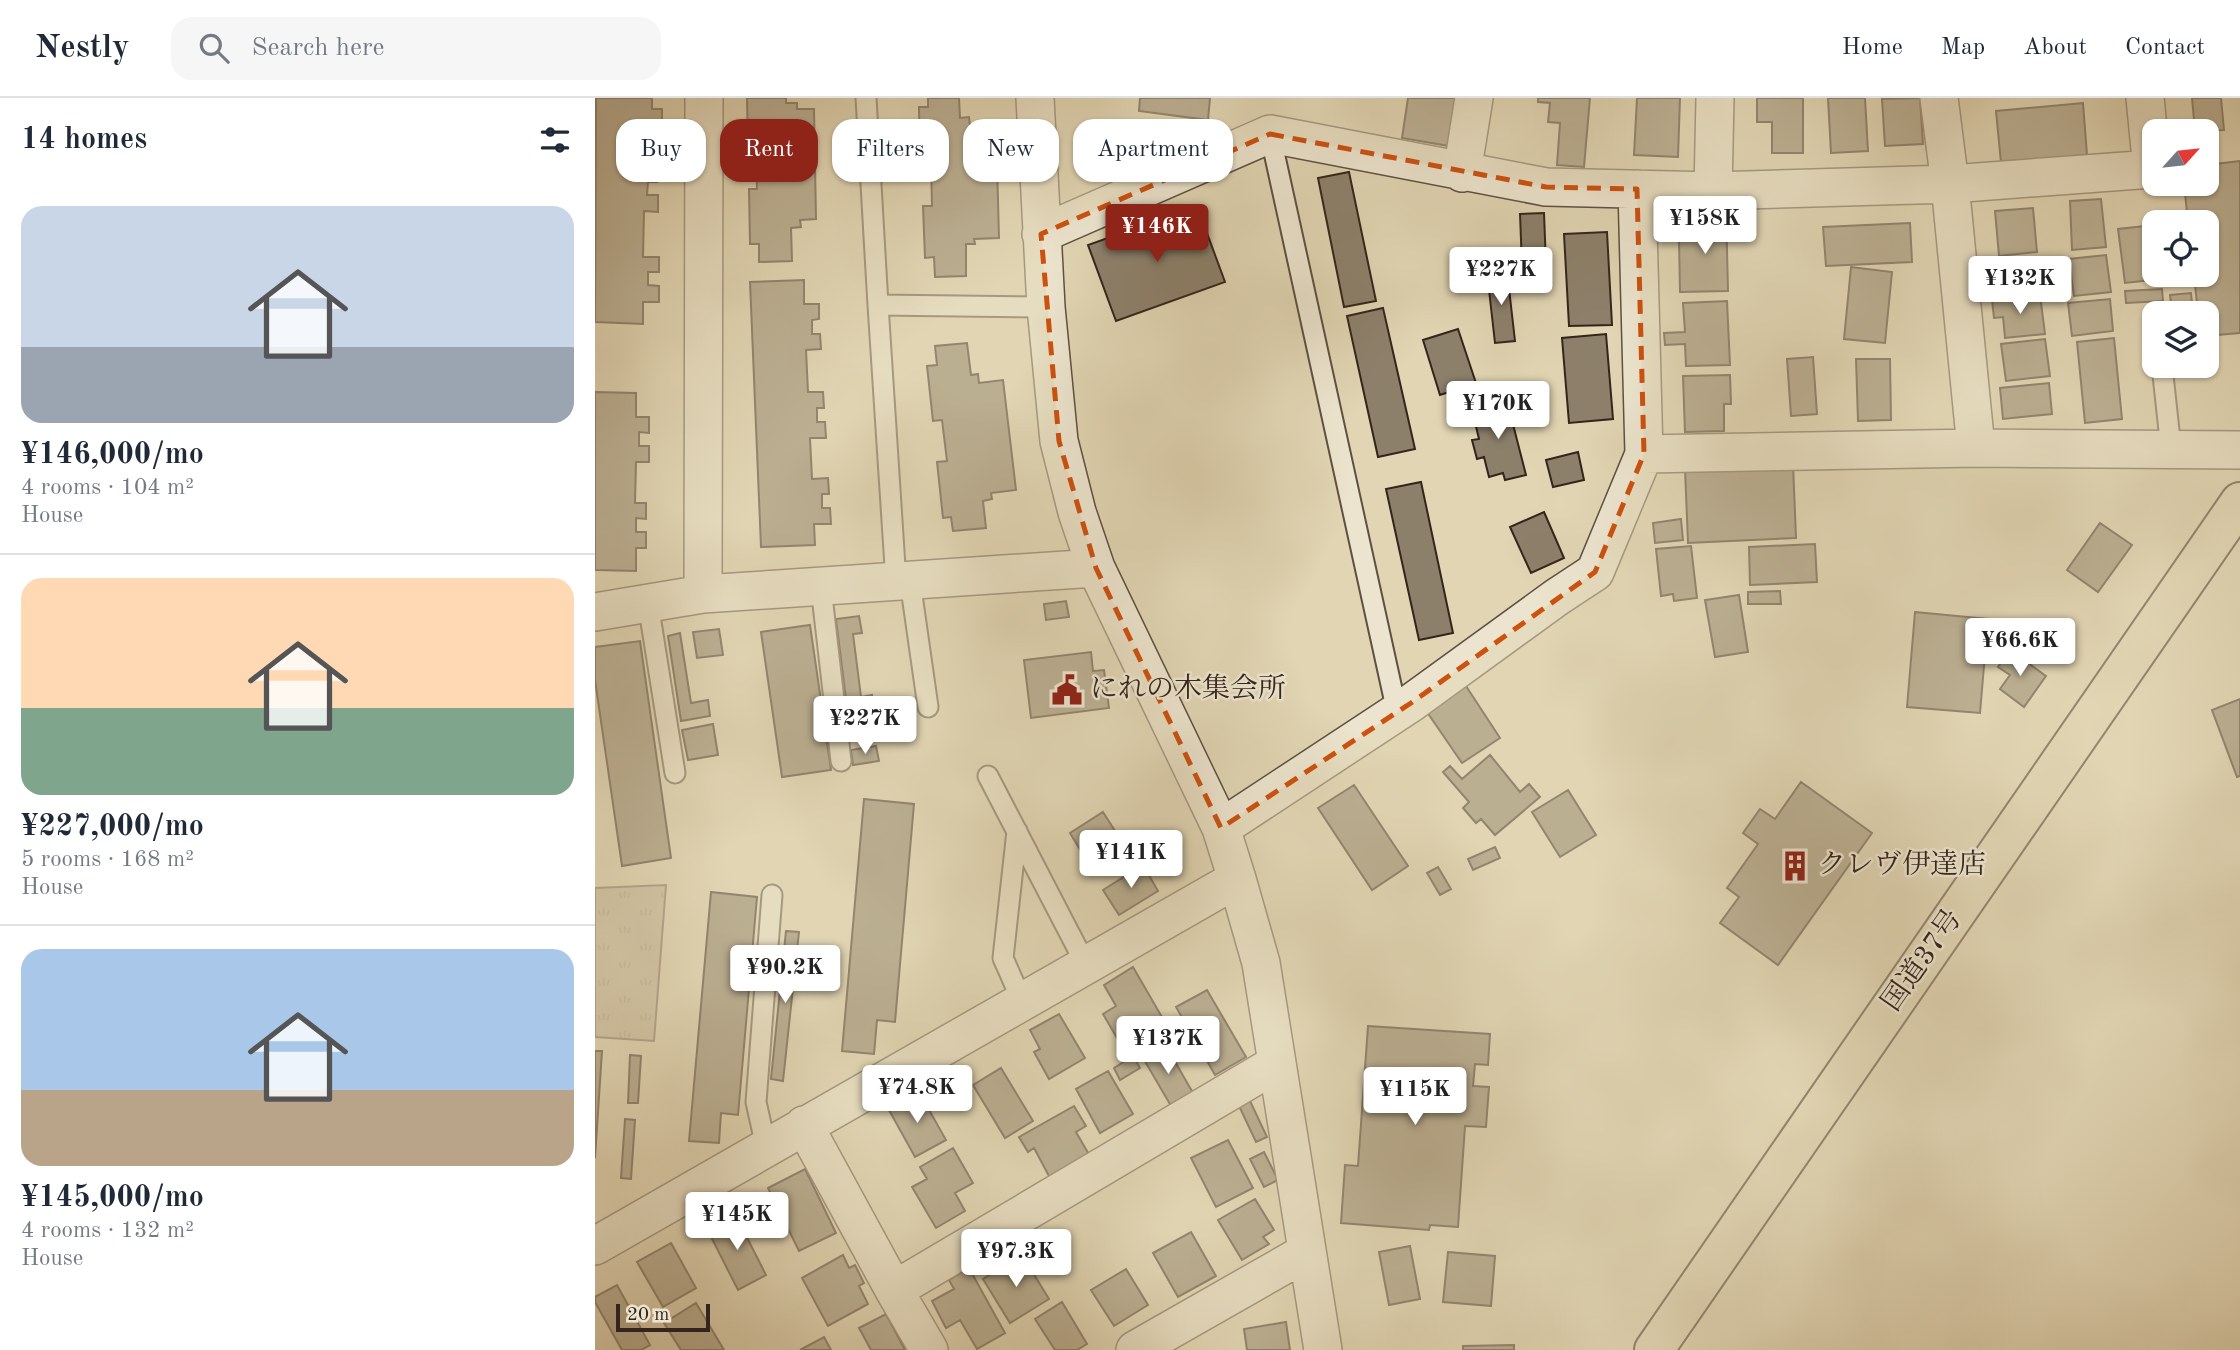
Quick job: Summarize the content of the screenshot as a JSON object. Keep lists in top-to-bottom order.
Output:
{
  "streets": {
    "highway": ["国道37号"]
  },
  "places": {
    "public building": ["にれの木集会所"],
    "building": ["クレヴ伊達店"]
  },
  "scale_bar": "20 m",
  "north": "top right",
  "page": {
    "header": "Nestly",
    "search": "Search here",
    "nav": [
      "Home",
      "Map",
      "About",
      "Contact"
    ],
    "heading": "14 homes",
    "chip": [
      "Buy",
      "Rent",
      "Filters",
      "New",
      "Apartment"
    ],
    "list": [
      {
        "name": "¥146,000/mo",
        "note": "4 rooms · 104 m² · House"
      },
      {
        "name": "¥227,000/mo",
        "note": "5 rooms · 168 m² · House"
      },
      {
        "name": "¥145,000/mo",
        "note": "4 rooms · 132 m² · House"
      }
    ],
    "price": [
      "¥158K",
      "¥146K",
      "¥227K",
      "¥132K",
      "¥170K",
      "¥66.6K",
      "¥227K",
      "¥141K",
      "¥90.2K",
      "¥137K",
      "¥74.8K",
      "¥115K",
      "¥145K",
      "¥97.3K"
    ],
    "scale": "20 m"
  }
}
